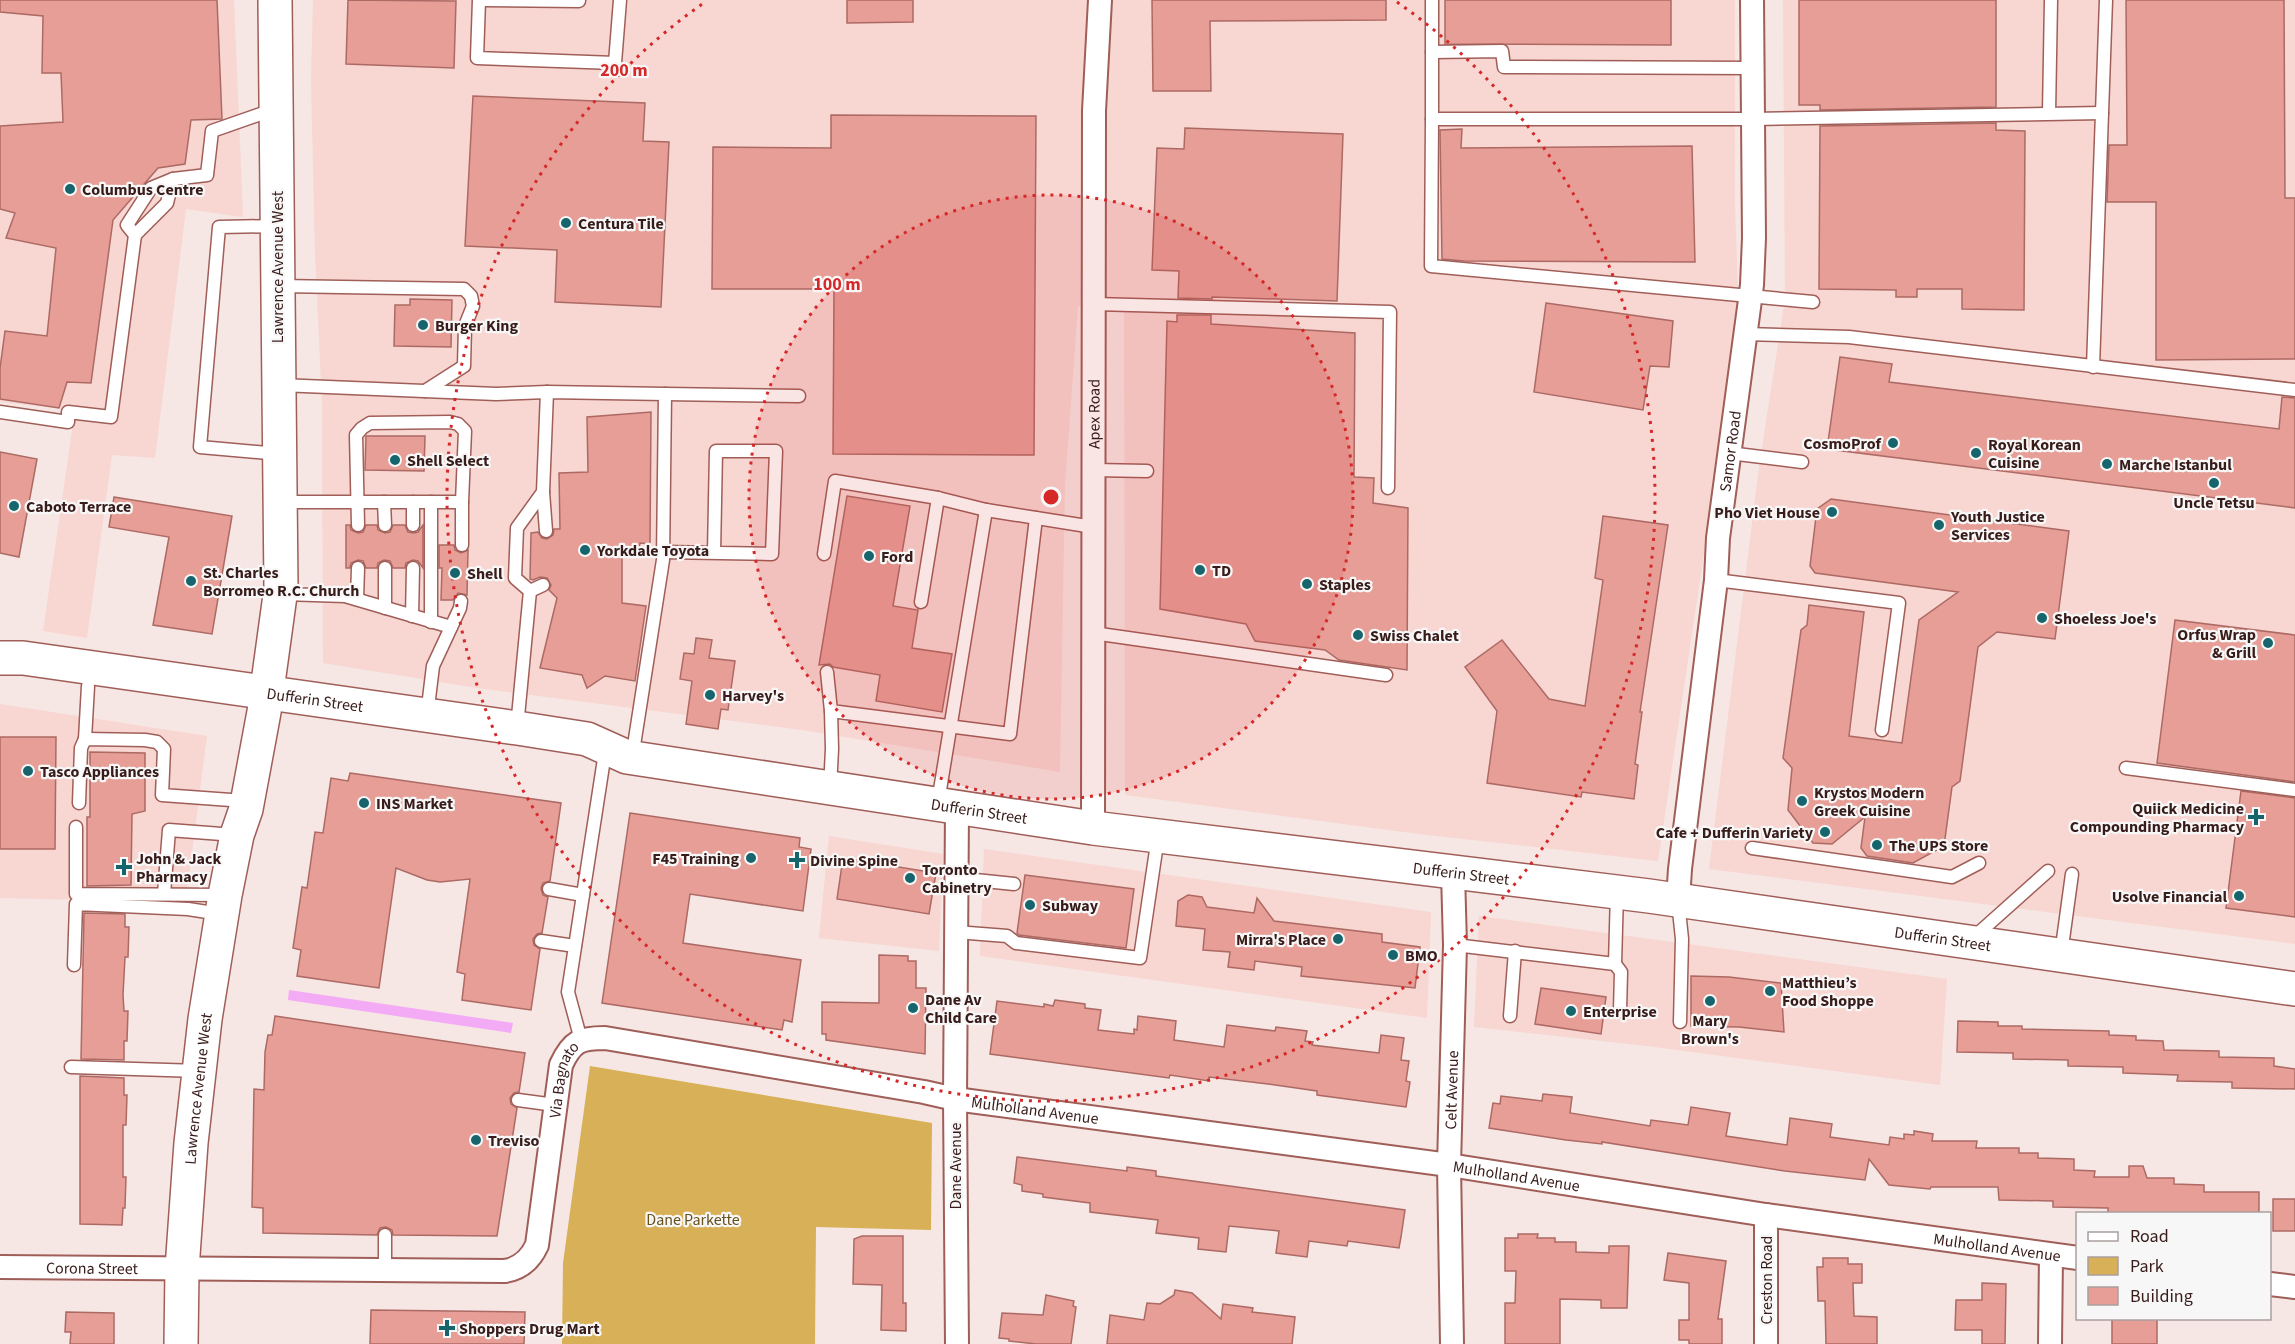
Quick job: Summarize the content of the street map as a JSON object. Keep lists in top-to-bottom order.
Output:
{
  "streets": {
    "main road": ["Lawrence Avenue West", "Dufferin Street"],
    "street": [
      "Apex Road",
      "Samor Road",
      "Via Bagnato",
      "Celt Avenue",
      "Mulholland Avenue",
      "Dane Avenue",
      "Corona Street",
      "Creston Road"
    ]
  },
  "crossings": [
    ["Lawrence Avenue West", "Dufferin Street"],
    ["Lawrence Avenue West", "Via Bagnato"],
    ["Lawrence Avenue West", "Corona Street"],
    ["Apex Road", "Dufferin Street"],
    ["Samor Road", "Dufferin Street"],
    ["Dufferin Street", "Celt Avenue"],
    ["Dufferin Street", "Dane Avenue"],
    ["Via Bagnato", "Mulholland Avenue"],
    ["Via Bagnato", "Dane Avenue"],
    ["Via Bagnato", "Corona Street"],
    ["Celt Avenue", "Mulholland Avenue"],
    ["Mulholland Avenue", "Dane Avenue"],
    ["Mulholland Avenue", "Creston Road"]
  ],
  "parks": ["Dane Parkette"],
  "places": {
    "other": [
      "Columbus Centre",
      "Centura Tile",
      "Burger King",
      "CosmoProf",
      "Royal Korean Cuisine",
      "Shell Select",
      "Marche Istanbul",
      "Uncle Tetsu",
      "Caboto Terrace",
      "Pho Viet House",
      "Youth Justice Services",
      "Yorkdale Toyota",
      "Ford",
      "TD",
      "Shell",
      "St. Charles Borromeo R.C. Church",
      "Staples",
      "Shoeless Joe's",
      "Swiss Chalet",
      "Orfus Wrap & Grill",
      "Harvey's",
      "Tasco Appliances",
      "Krystos Modern Greek Cuisine",
      "INS Market",
      "Cafe + Dufferin Variety",
      "The UPS Store",
      "F45 Training",
      "Toronto Cabinetry",
      "Usolve Financial",
      "Subway",
      "Mirra's Place",
      "BMO",
      "Matthieu’s Food Shoppe",
      "Mary Brown's",
      "Dane Av Child Care",
      "Enterprise",
      "Treviso"
    ],
    "health": [
      "Quiick Medicine Compounding Pharmacy",
      "Divine Spine",
      "John & Jack Pharmacy",
      "Shoppers Drug Mart"
    ]
  },
  "legend": ["Road", "Park", "Building"],
  "rings": ["200 m", "100 m"]
}
